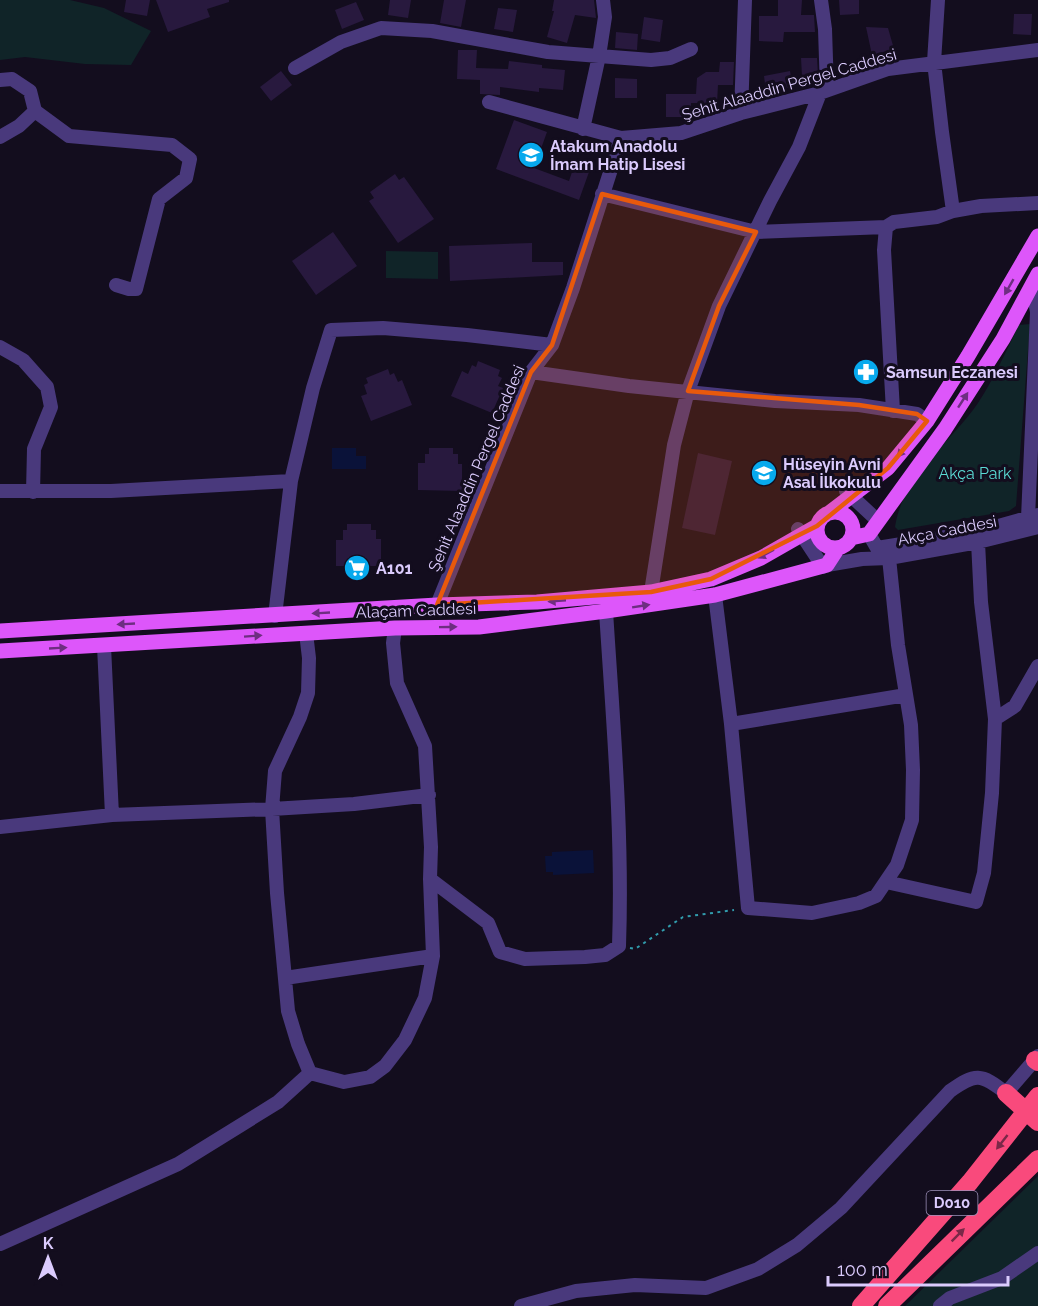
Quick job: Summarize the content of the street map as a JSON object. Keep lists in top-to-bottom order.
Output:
{
  "streets": {
    "highway": ["D010"],
    "main road": ["Alaçam Caddesi"],
    "street": ["Şehit Alaaddin Pergel Caddesi", "Akça Caddesi"]
  },
  "crossings": [
    ["Şehit Alaaddin Pergel Caddesi", "Alaçam Caddesi"],
    ["Akça Caddesi", "Alaçam Caddesi"]
  ],
  "parks": ["Akça Park"],
  "places": {
    "school or university": ["Atakum Anadolu İmam Hatip Lisesi", "Hüseyin Avni Asal İlkokulu"],
    "pharmacy": ["Samsun Eczanesi"],
    "supermarket": ["A101"]
  },
  "scale_bar": "100 m",
  "north": "top"
}
